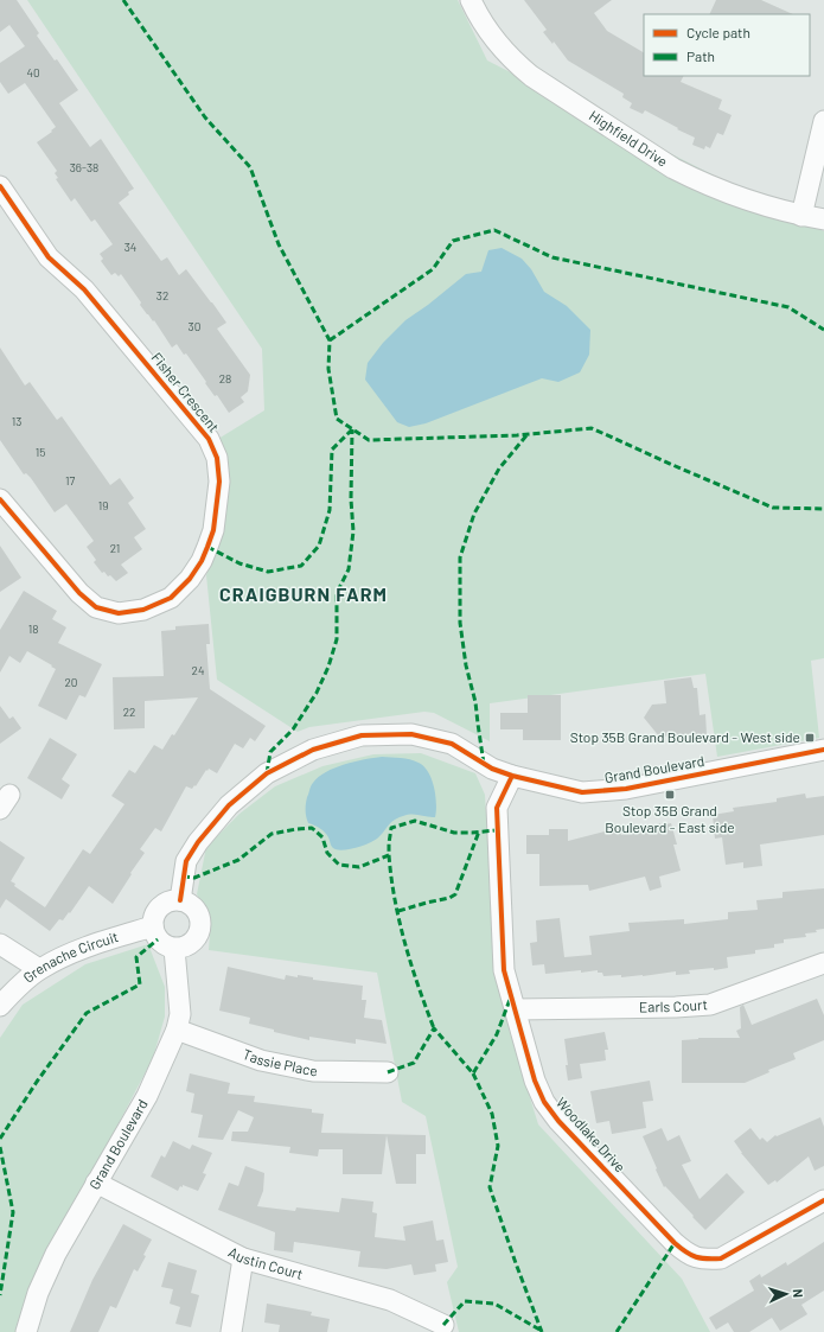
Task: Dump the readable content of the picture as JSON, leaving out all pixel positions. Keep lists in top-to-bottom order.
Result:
{
  "streets": {
    "street": [
      "Highfield Drive",
      "Fisher Crescent",
      "Grand Boulevard",
      "Grenache Circuit",
      "Earls Court",
      "Tassie Place",
      "Woodlake Drive",
      "Austin Court"
    ]
  },
  "crossings": [
    ["Grand Boulevard", "Grenache Circuit"],
    ["Grand Boulevard", "Tassie Place"],
    ["Grand Boulevard", "Woodlake Drive"],
    ["Grand Boulevard", "Austin Court"],
    ["Earls Court", "Woodlake Drive"]
  ],
  "districts": ["CRAIGBURN FARM"],
  "places": {
    "transit": ["Stop 35B Grand Boulevard - West side", "Stop 35B Grand Boulevard - East side"]
  },
  "house_numbers": [
    "40",
    "36-38",
    "34",
    "32",
    "30",
    "28",
    "13",
    "15",
    "17",
    "19",
    "21",
    "18",
    "24",
    "20",
    "22"
  ],
  "legend": ["Cycle path", "Path"],
  "north": "right"
}
